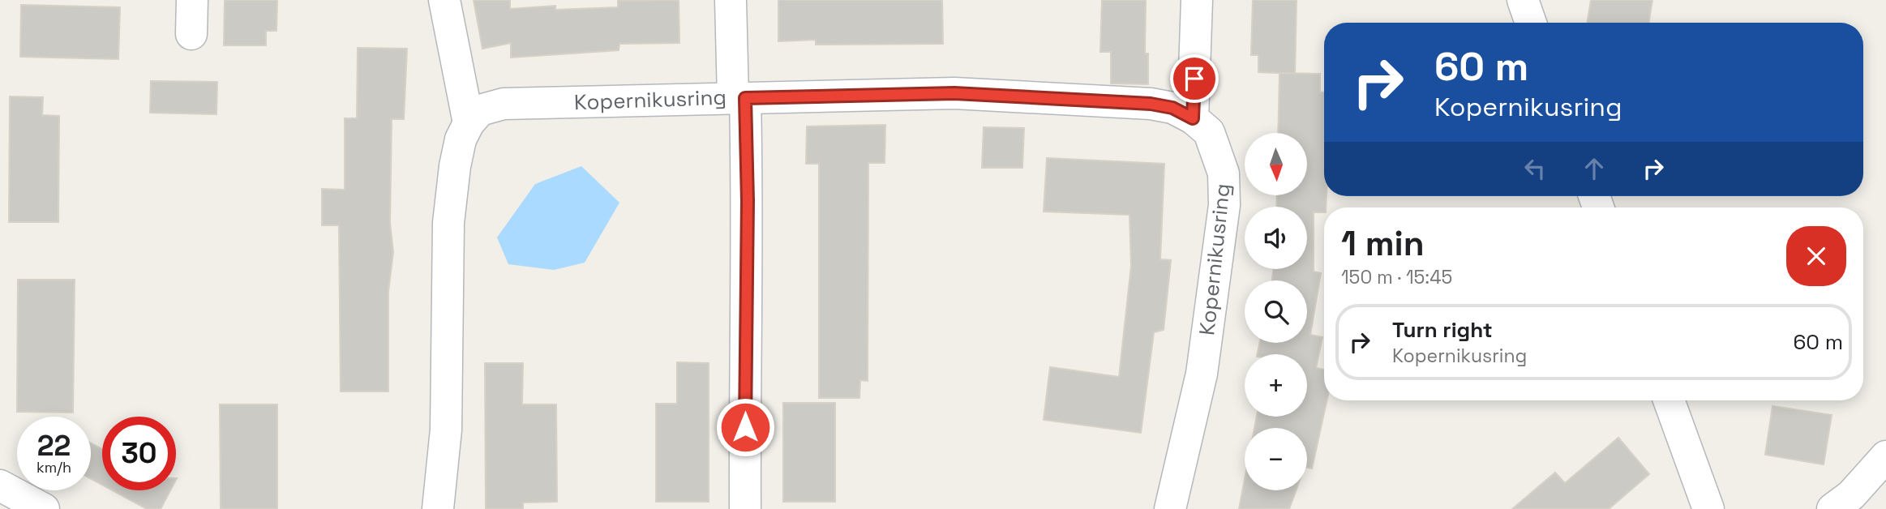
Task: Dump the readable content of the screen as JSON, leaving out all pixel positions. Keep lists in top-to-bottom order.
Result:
{
  "streets": {
    "street": ["Kopernikusring"]
  },
  "north": "bottom",
  "page": {
    "turn": ["60 m", "Kopernikusring"],
    "map_buttons": ["+", "−"],
    "heading": ["1 min", "150 m · 15:45"],
    "list": [
      {
        "name": "Turn right",
        "note": "Kopernikusring",
        "value": "60 m"
      }
    ],
    "speed": "22 km/h",
    "limit": "30"
  }
}
